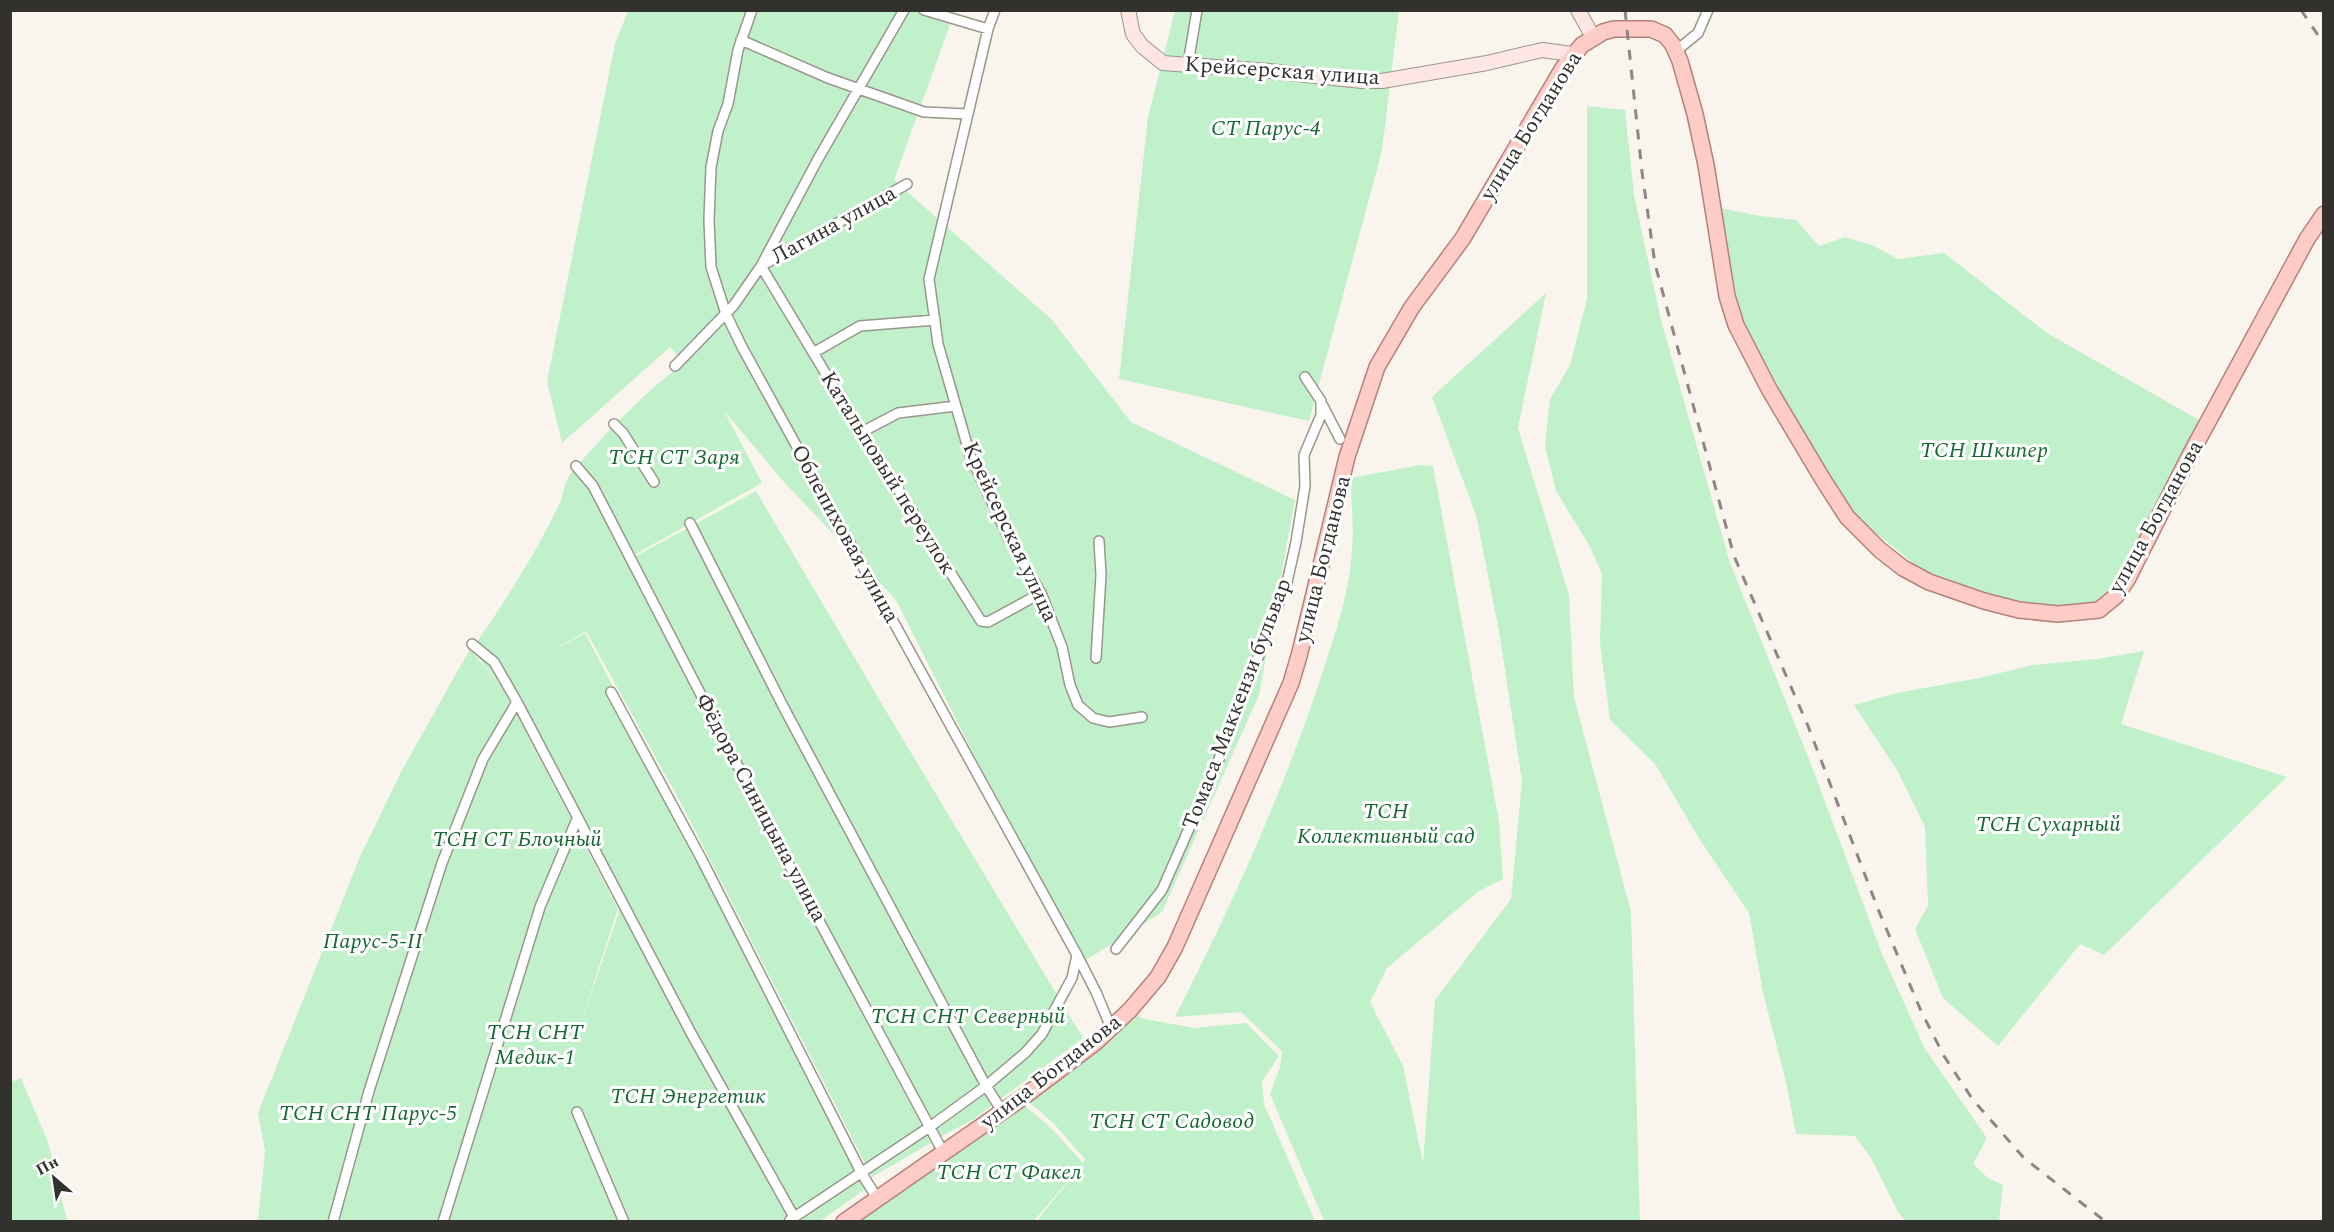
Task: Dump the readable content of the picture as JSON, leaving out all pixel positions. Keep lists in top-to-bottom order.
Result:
{
  "streets": {
    "main road": ["улица Богданова"],
    "street": [
      "Крейсерская улица",
      "Лагина улица",
      "Катальповый переулок",
      "Облепиховая улица",
      "Томаса Маккензи бульвар",
      "Фёдора Синицына улица"
    ]
  },
  "crossings": [
    ["Крейсерская улица", "улица Богданова"],
    ["Крейсерская улица", "Катальповый переулок"],
    ["улица Богданова", "Облепиховая улица"],
    ["улица Богданова", "Фёдора Синицына улица"],
    ["Лагина улица", "Катальповый переулок"]
  ],
  "parks": [
    "СТ Парус-4",
    "ТСН Шкипер",
    "ТСН СТ Заря",
    "ТСН Коллективный сад",
    "ТСН Сухарный",
    "ТСН СТ Блочный",
    "Парус-5-II",
    "ТСН СНТ Северный",
    "ТСН СНТ Медик-1",
    "ТСН Энергетик",
    "ТСН СНТ Парус-5",
    "ТСН СТ Садовод",
    "ТСН СТ Факел"
  ],
  "north": "top left"
}
